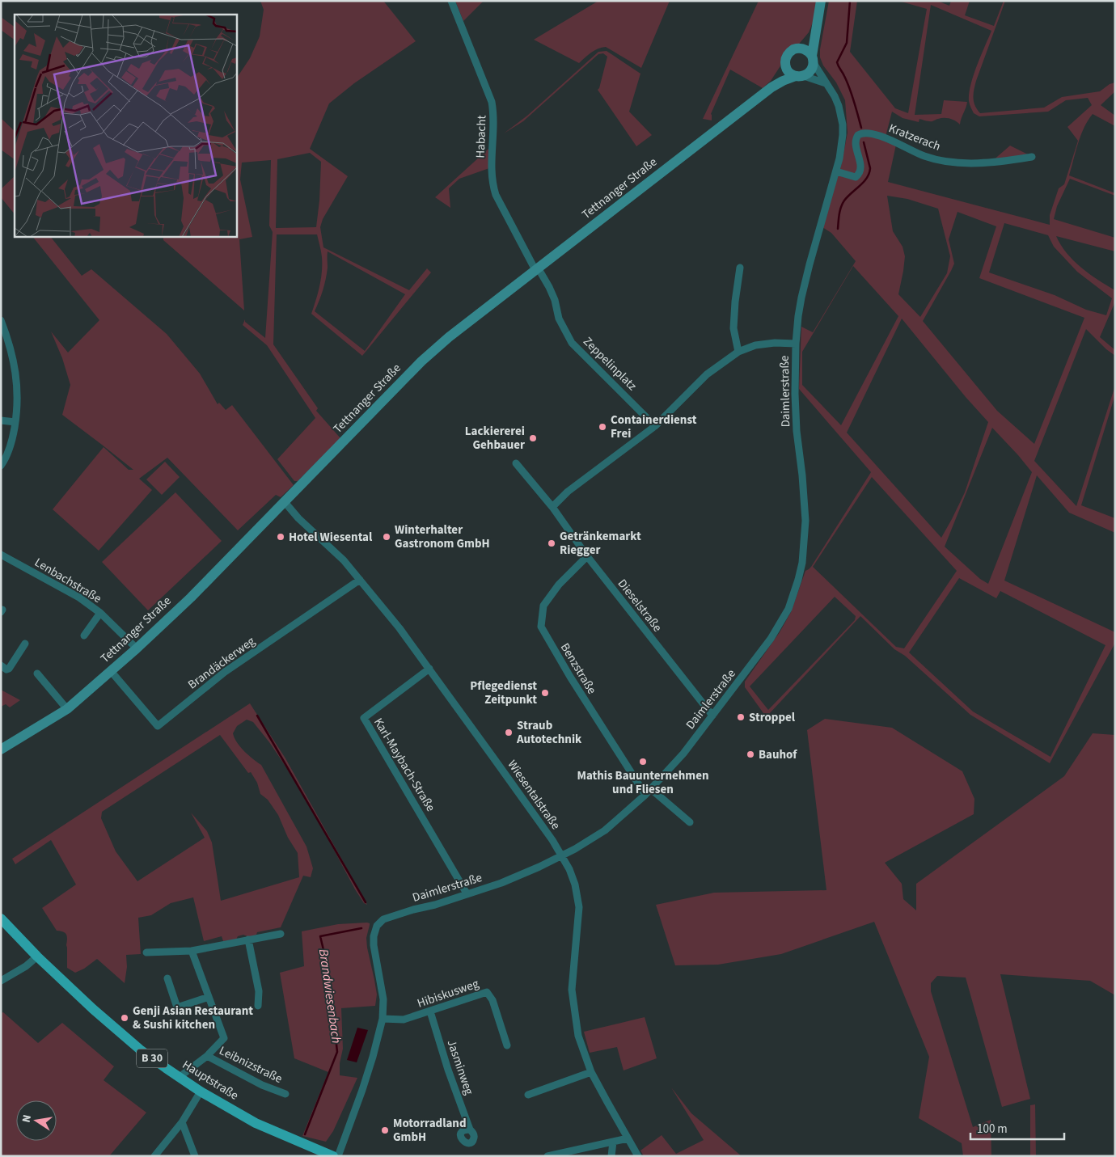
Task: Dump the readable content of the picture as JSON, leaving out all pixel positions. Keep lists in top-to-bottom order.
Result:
{
  "streets": {
    "main road": ["Tettnanger Straße", "B 30", "Hauptstraße"],
    "street": [
      "Habacht",
      "Kratzerach",
      "Zeppelinplatz",
      "Daimlerstraße",
      "Lenbachstraße",
      "Dieselstraße",
      "Brandäckerweg",
      "Benzstraße",
      "Karl-Maybach-Straße",
      "Wiesentalstraße",
      "Hibiskusweg",
      "Leibnizstraße",
      "Jasminweg"
    ]
  },
  "crossings": [
    ["Habacht", "Tettnanger Straße"],
    ["Habacht", "Zeppelinplatz"],
    ["Kratzerach", "Daimlerstraße"],
    ["Tettnanger Straße", "Zeppelinplatz"],
    ["Tettnanger Straße", "Daimlerstraße"],
    ["Tettnanger Straße", "Lenbachstraße"],
    ["Tettnanger Straße", "Brandäckerweg"],
    ["Tettnanger Straße", "Wiesentalstraße"],
    ["Daimlerstraße", "Dieselstraße"],
    ["Daimlerstraße", "Benzstraße"],
    ["Daimlerstraße", "Karl-Maybach-Straße"],
    ["Daimlerstraße", "Wiesentalstraße"],
    ["Daimlerstraße", "Hibiskusweg"],
    ["Dieselstraße", "Benzstraße"],
    ["Brandäckerweg", "Wiesentalstraße"],
    ["Karl-Maybach-Straße", "Wiesentalstraße"],
    ["Hibiskusweg", "Jasminweg"]
  ],
  "water": ["Brandwiesenbach"],
  "places": [
    "Containerdienst Frei",
    "Lackiererei Gehbauer",
    "Hotel Wiesental",
    "Winterhalter Gastronom GmbH",
    "Getränkemarkt Riegger",
    "Pflegedienst Zeitpunkt",
    "Stroppel",
    "Straub Autotechnik",
    "Bauhof",
    "Mathis Bauunternehmen und Fliesen",
    "Genji Asian Restaurant & Sushi kitchen",
    "Motorradland GmbH"
  ],
  "scale_bar": "100 m",
  "north": "left"
}
